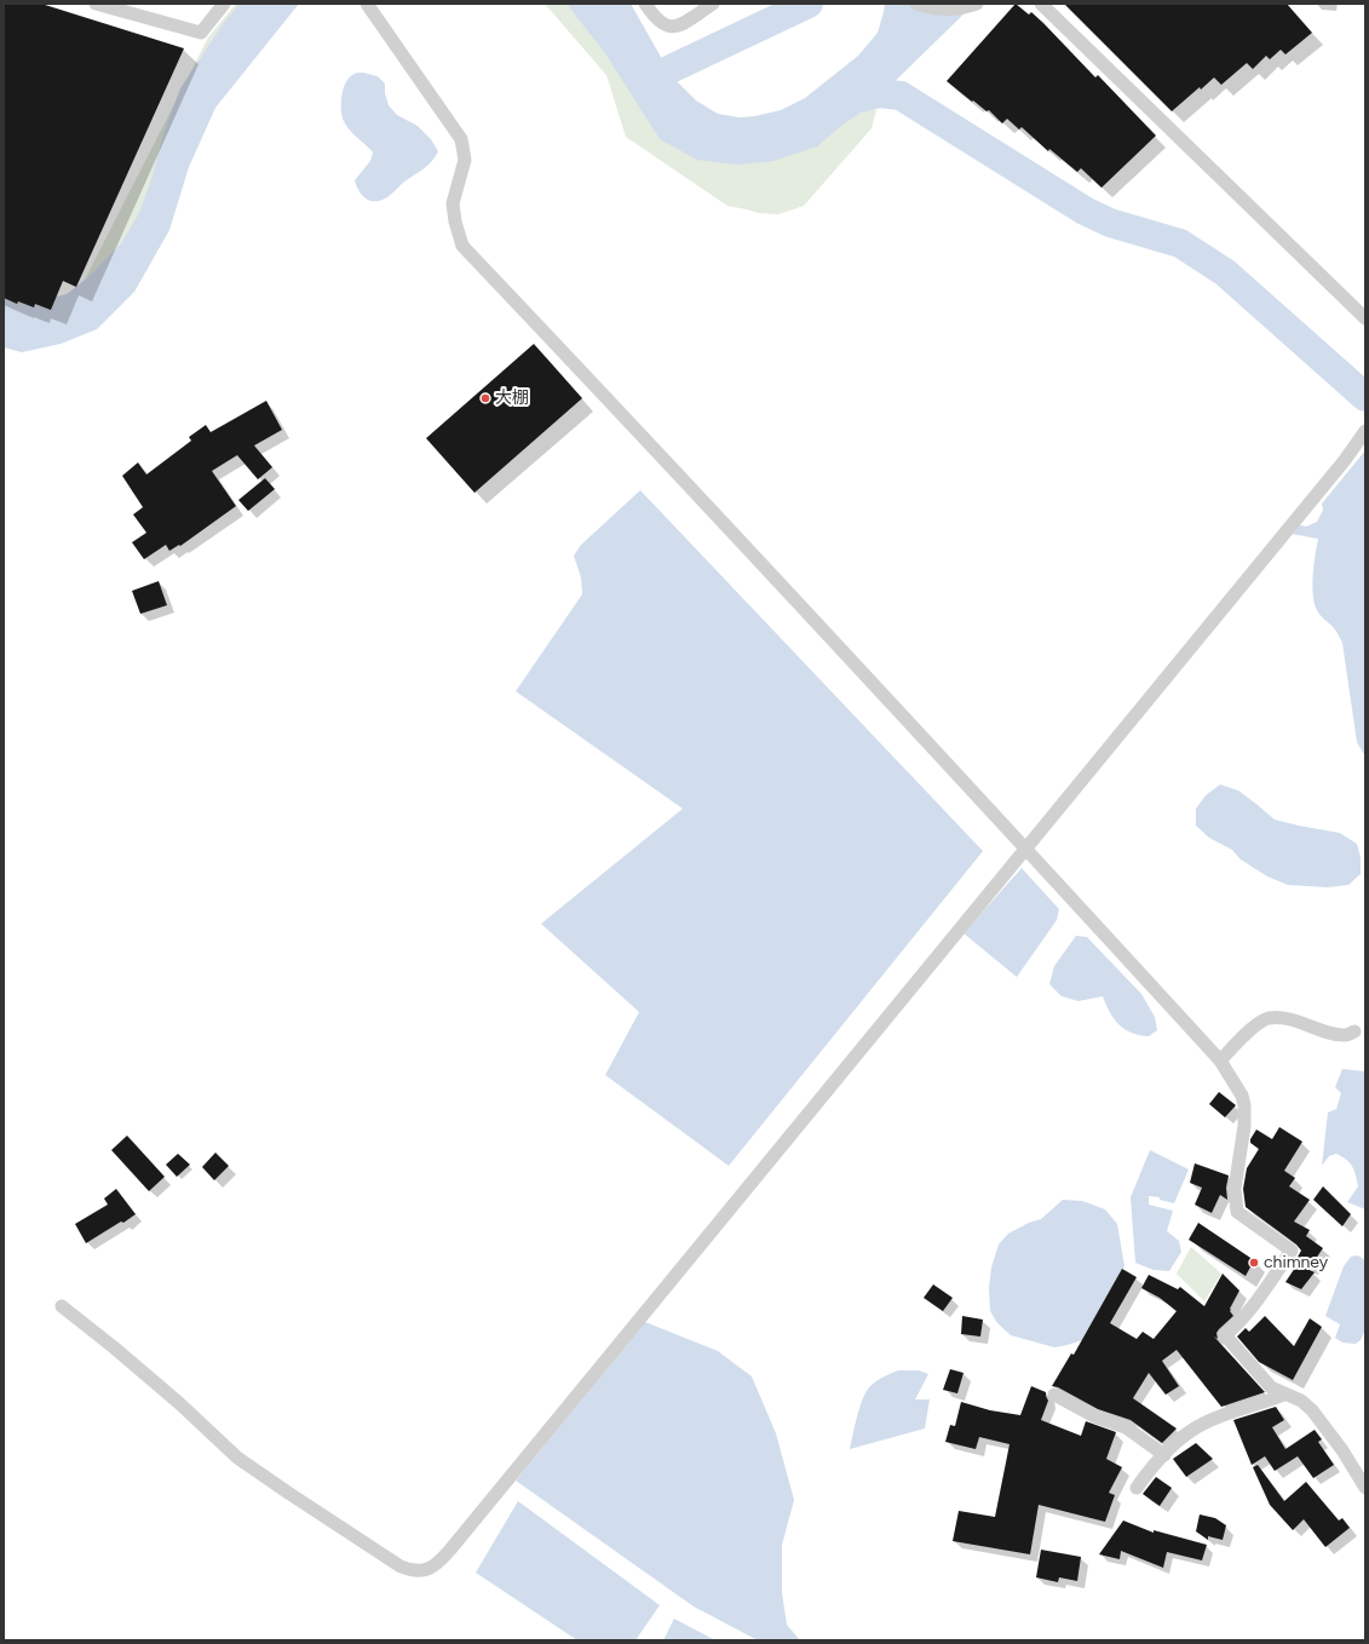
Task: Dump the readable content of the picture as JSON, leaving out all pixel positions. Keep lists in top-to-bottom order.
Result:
{
  "places": ["大棚", "chimney"]
}
